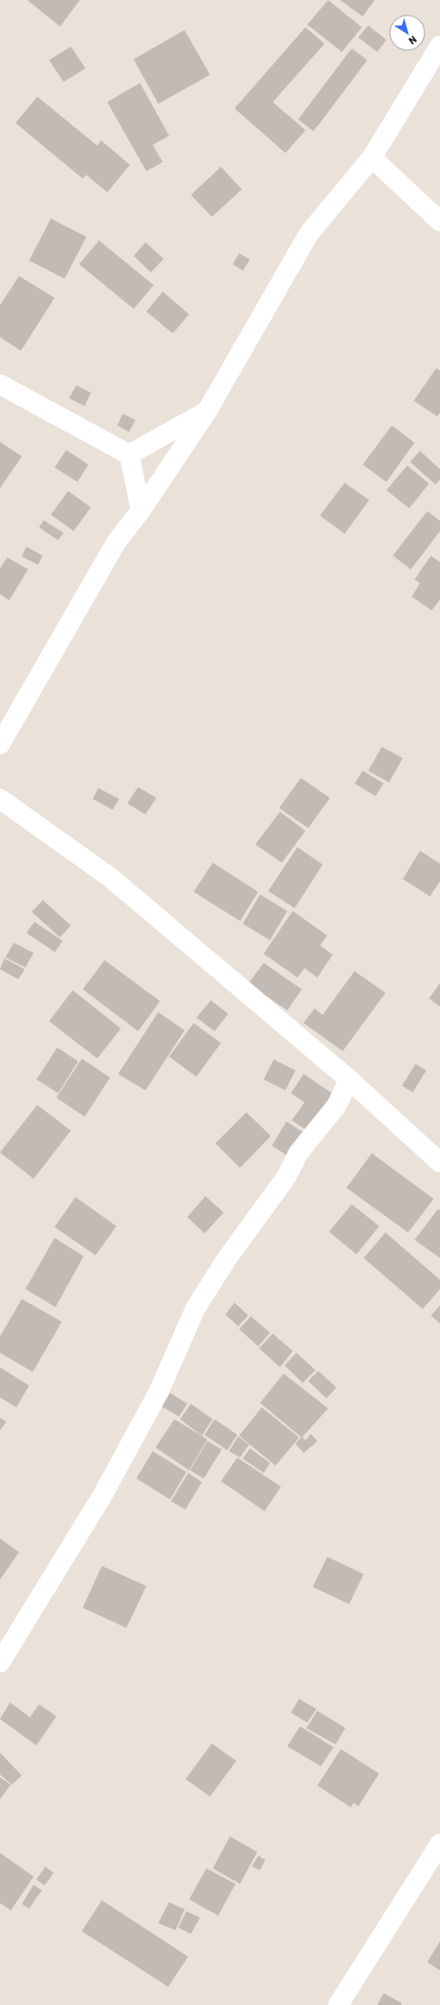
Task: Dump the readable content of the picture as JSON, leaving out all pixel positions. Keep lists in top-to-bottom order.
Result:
{
  "north": "bottom right"
}
